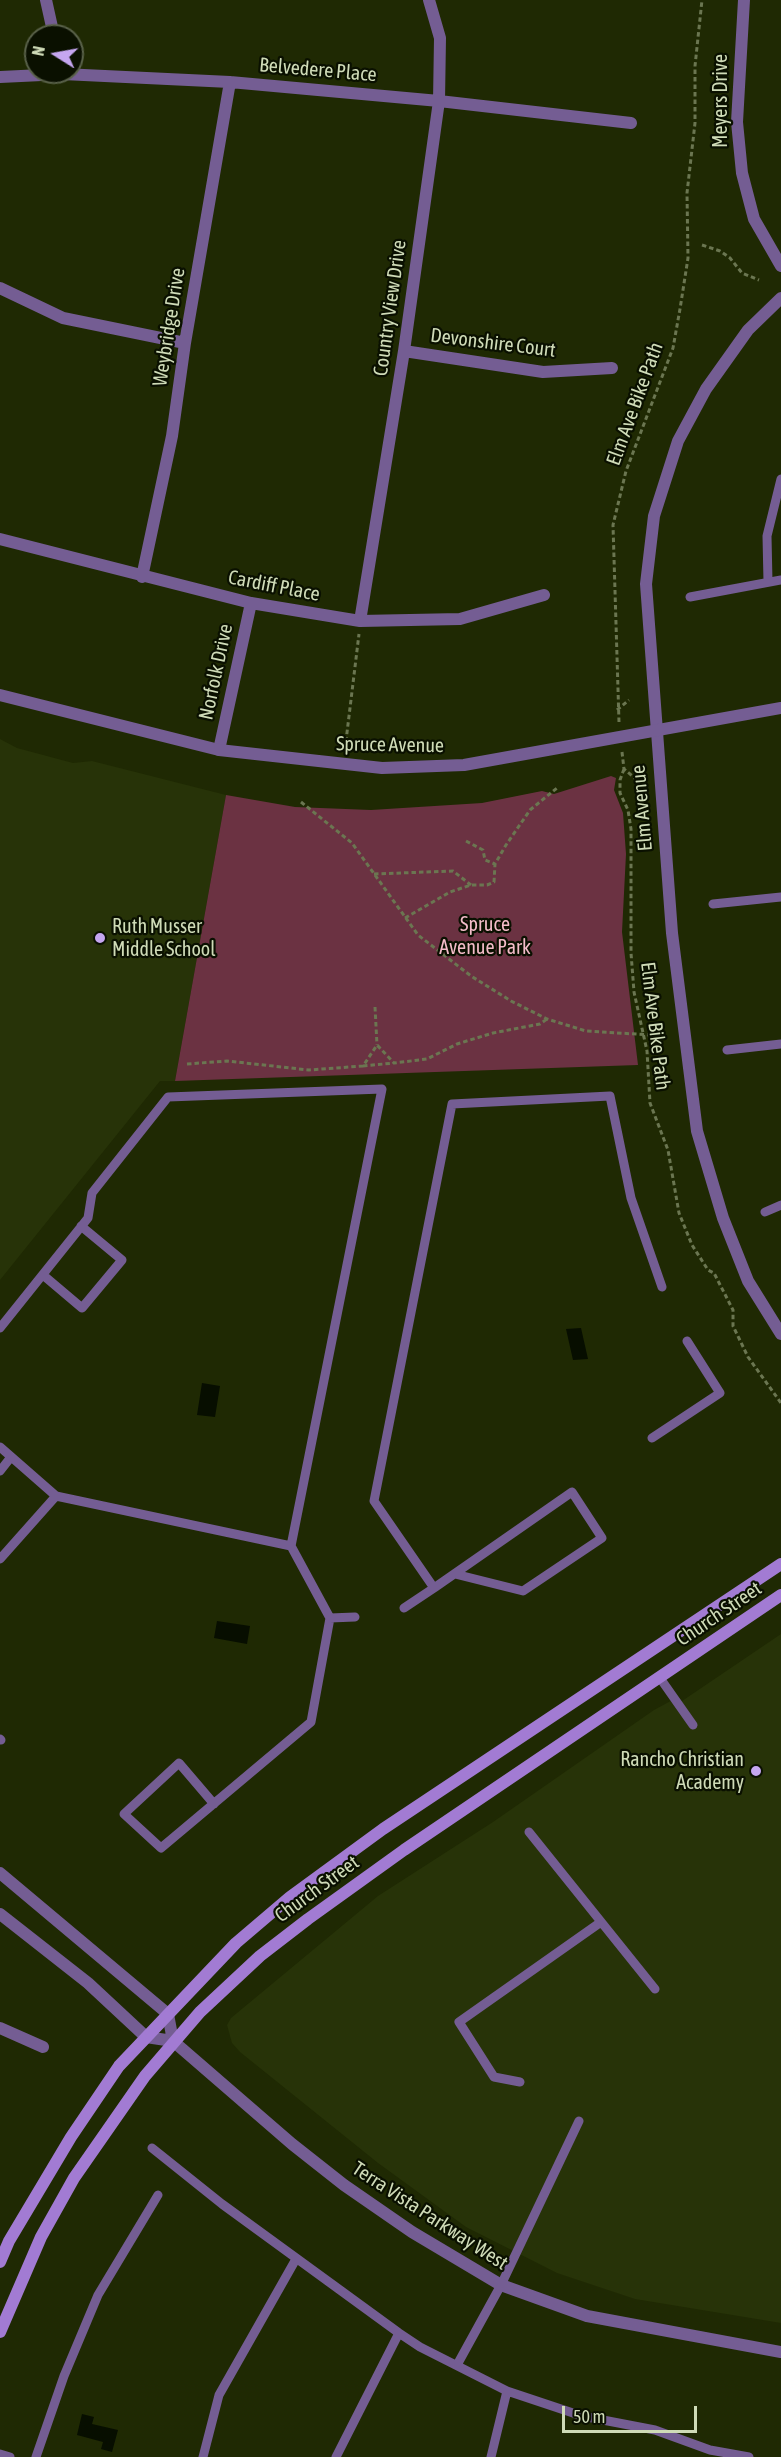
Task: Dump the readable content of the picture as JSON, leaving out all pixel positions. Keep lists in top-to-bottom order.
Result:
{
  "streets": {
    "main road": ["Church Street"],
    "street": [
      "Belvedere Place",
      "Meyers Drive",
      "Country View Drive",
      "Weybridge Drive",
      "Devonshire Court",
      "Cardiff Place",
      "Norfolk Drive",
      "Spruce Avenue",
      "Elm Avenue",
      "Terra Vista Parkway West"
    ],
    "path": ["Elm Ave Bike Path"]
  },
  "crossings": [
    ["Belvedere Place", "Country View Drive"],
    ["Belvedere Place", "Weybridge Drive"],
    ["Country View Drive", "Devonshire Court"],
    ["Country View Drive", "Cardiff Place"],
    ["Weybridge Drive", "Cardiff Place"],
    ["Cardiff Place", "Norfolk Drive"],
    ["Norfolk Drive", "Spruce Avenue"],
    ["Spruce Avenue", "Elm Avenue"],
    ["Church Street", "Terra Vista Parkway West"]
  ],
  "parks": ["Spruce Avenue Park"],
  "places": ["Ruth Musser Middle School", "Rancho Christian Academy"],
  "scale_bar": "50 m",
  "north": "left"
}
